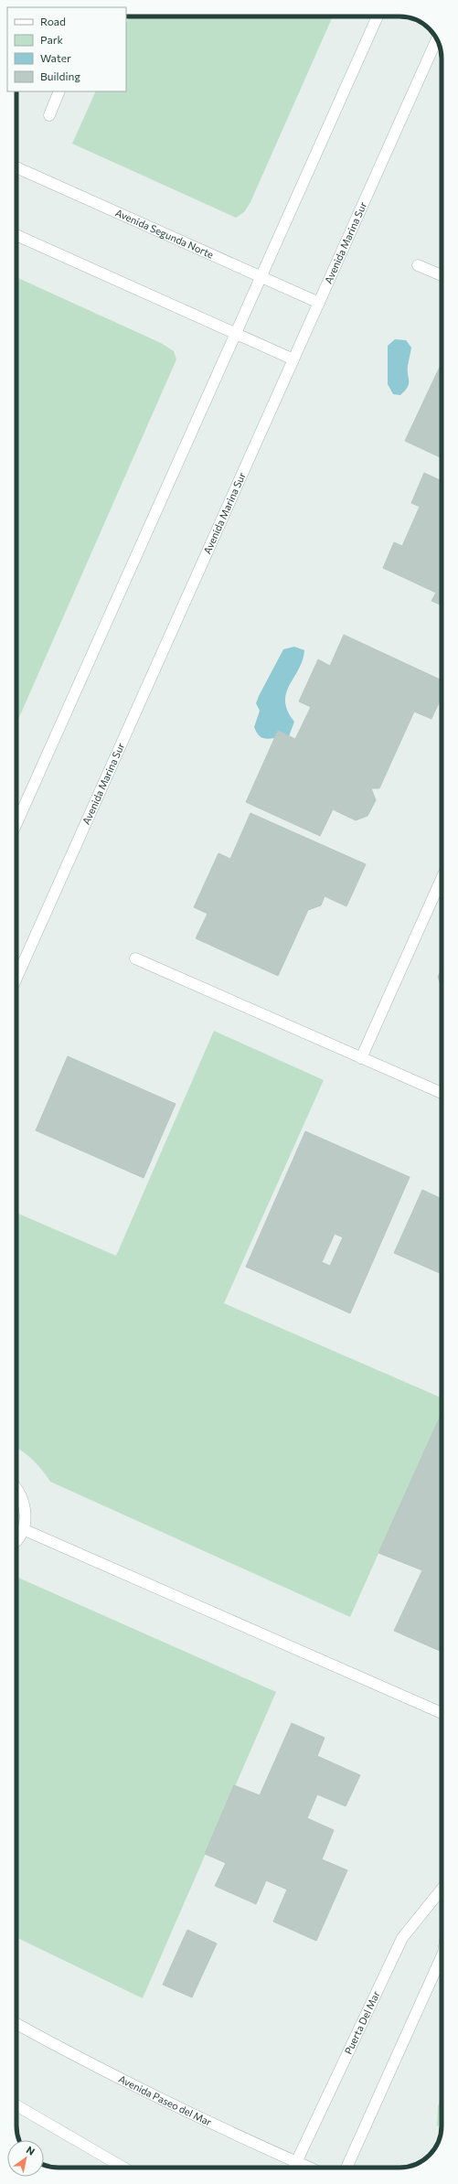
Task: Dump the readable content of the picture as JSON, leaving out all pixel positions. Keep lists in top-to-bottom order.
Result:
{
  "streets": {
    "street": [
      "Avenida Segunda Norte",
      "Avenida Marina Sur",
      "Puerta Del Mar",
      "Avenida Paseo del Mar"
    ]
  },
  "crossings": [
    ["Avenida Segunda Norte", "Avenida Marina Sur"],
    ["Puerta Del Mar", "Avenida Paseo del Mar"]
  ],
  "legend": [
    "Road",
    "Park",
    "Water",
    "Building"
  ],
  "north": "top right"
}
